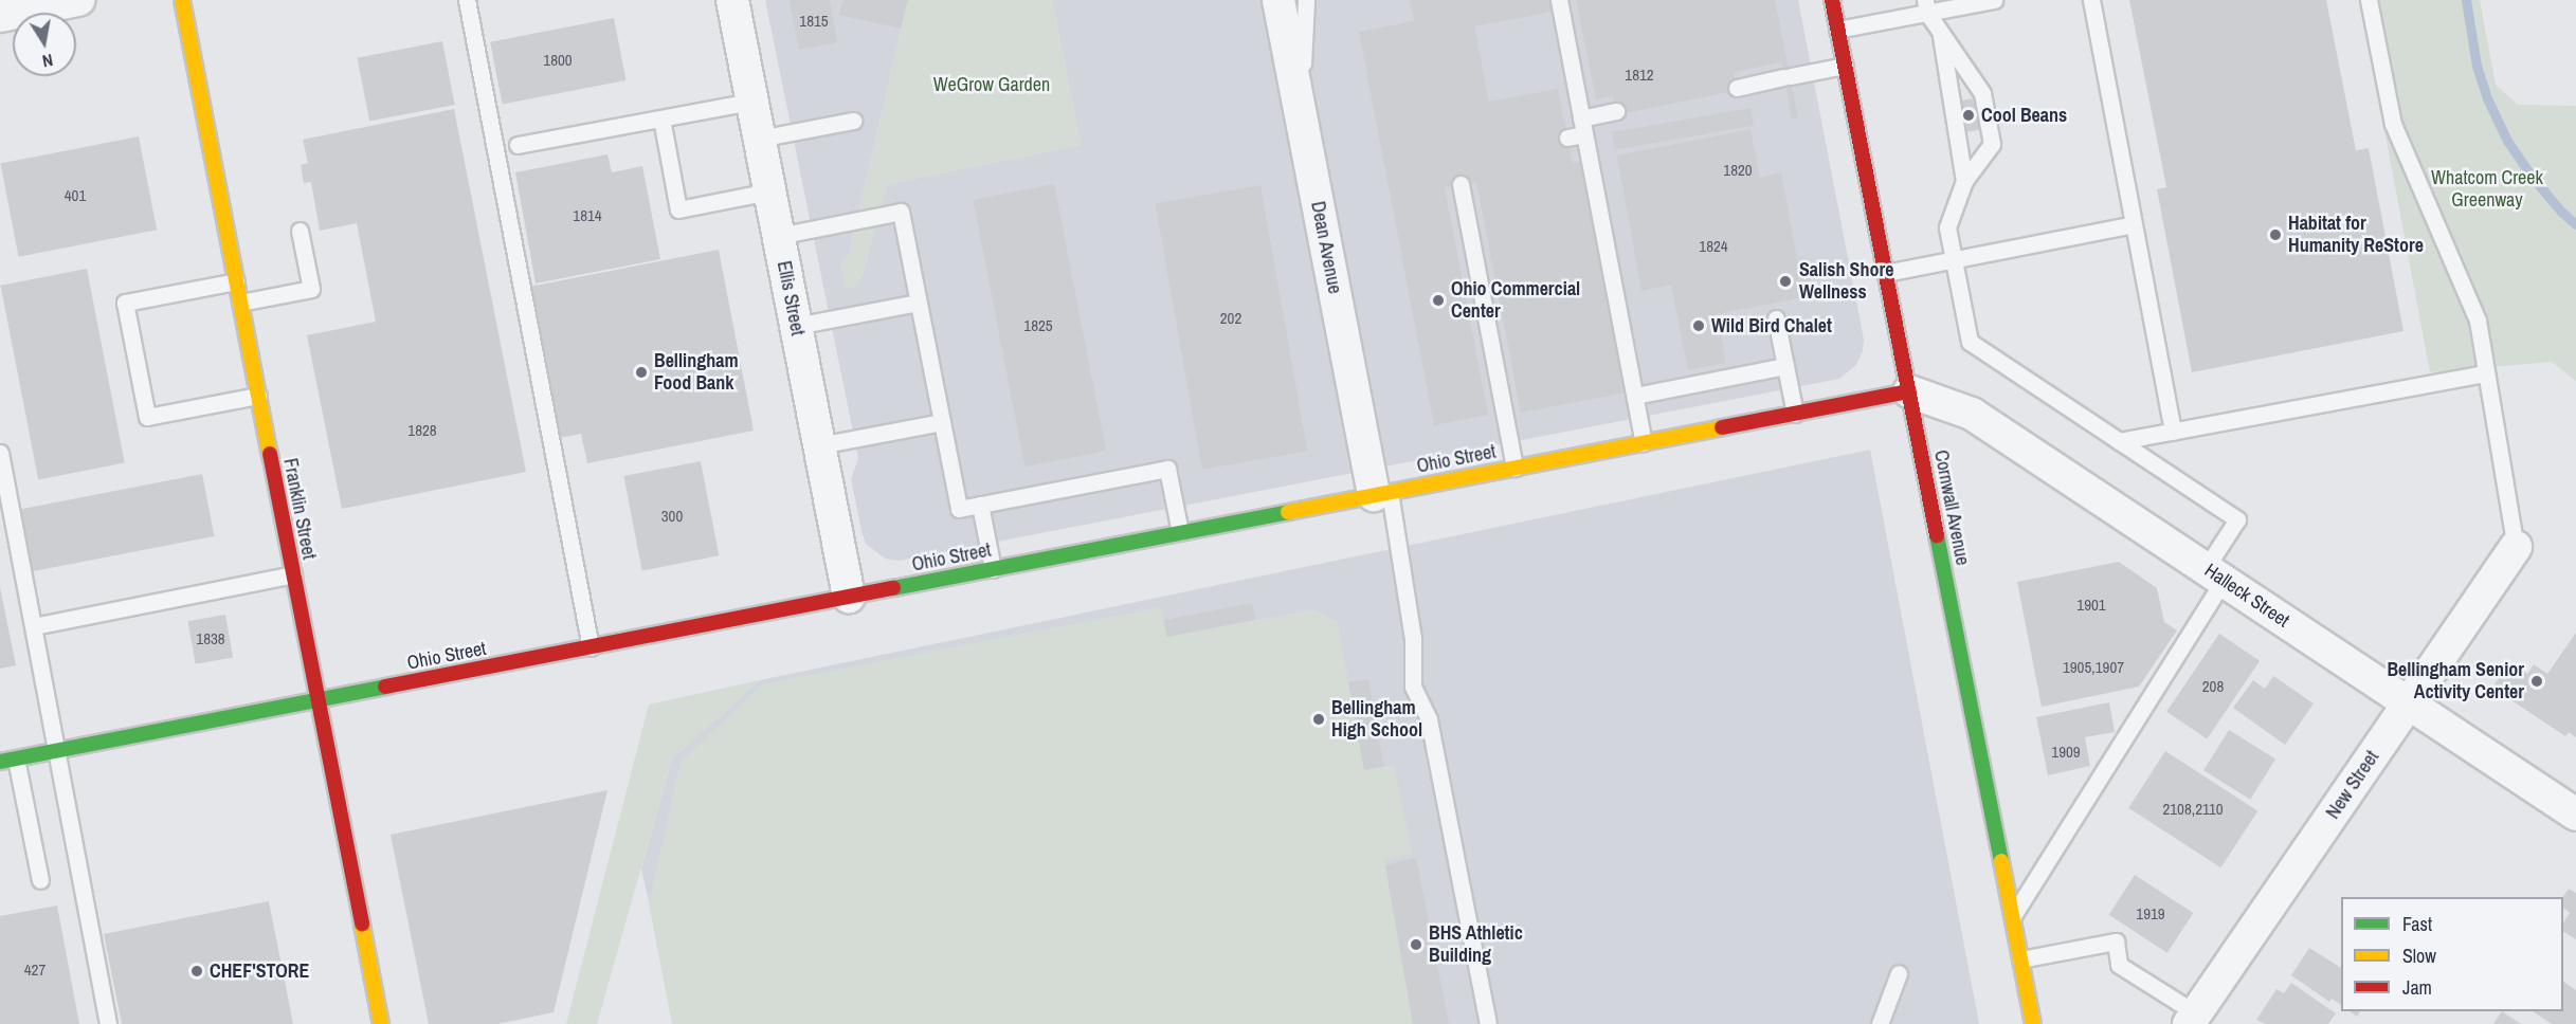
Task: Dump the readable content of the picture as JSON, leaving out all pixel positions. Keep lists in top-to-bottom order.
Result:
{
  "streets": {
    "street": [
      "Dean Avenue",
      "Ellis Street",
      "Ohio Street",
      "Cornwall Avenue",
      "Franklin Street",
      "Halleck Street",
      "New Street"
    ]
  },
  "crossings": [
    ["Dean Avenue", "Ohio Street"],
    ["Ellis Street", "Ohio Street"],
    ["Ohio Street", "Cornwall Avenue"],
    ["Ohio Street", "Franklin Street"],
    ["Ohio Street", "Halleck Street"],
    ["Cornwall Avenue", "Halleck Street"],
    ["Halleck Street", "New Street"]
  ],
  "parks": ["WeGrow Garden", "Whatcom Creek Greenway"],
  "places": [
    "Cool Beans",
    "Habitat for Humanity ReStore",
    "Salish Shore Wellness",
    "Ohio Commercial Center",
    "Wild Bird Chalet",
    "Bellingham Food Bank",
    "Bellingham Senior Activity Center",
    "Bellingham High School",
    "BHS Athletic Building",
    "CHEF'STORE"
  ],
  "house_numbers": [
    "1815",
    "1800",
    "1812",
    "1820",
    "401",
    "1814",
    "1824",
    "202",
    "1825",
    "1828",
    "300",
    "1901",
    "1838",
    "1905,1907",
    "208",
    "1909",
    "2108,2110",
    "1919",
    "427"
  ],
  "legend": ["Fast", "Slow", "Jam"],
  "north": "bottom"
}
